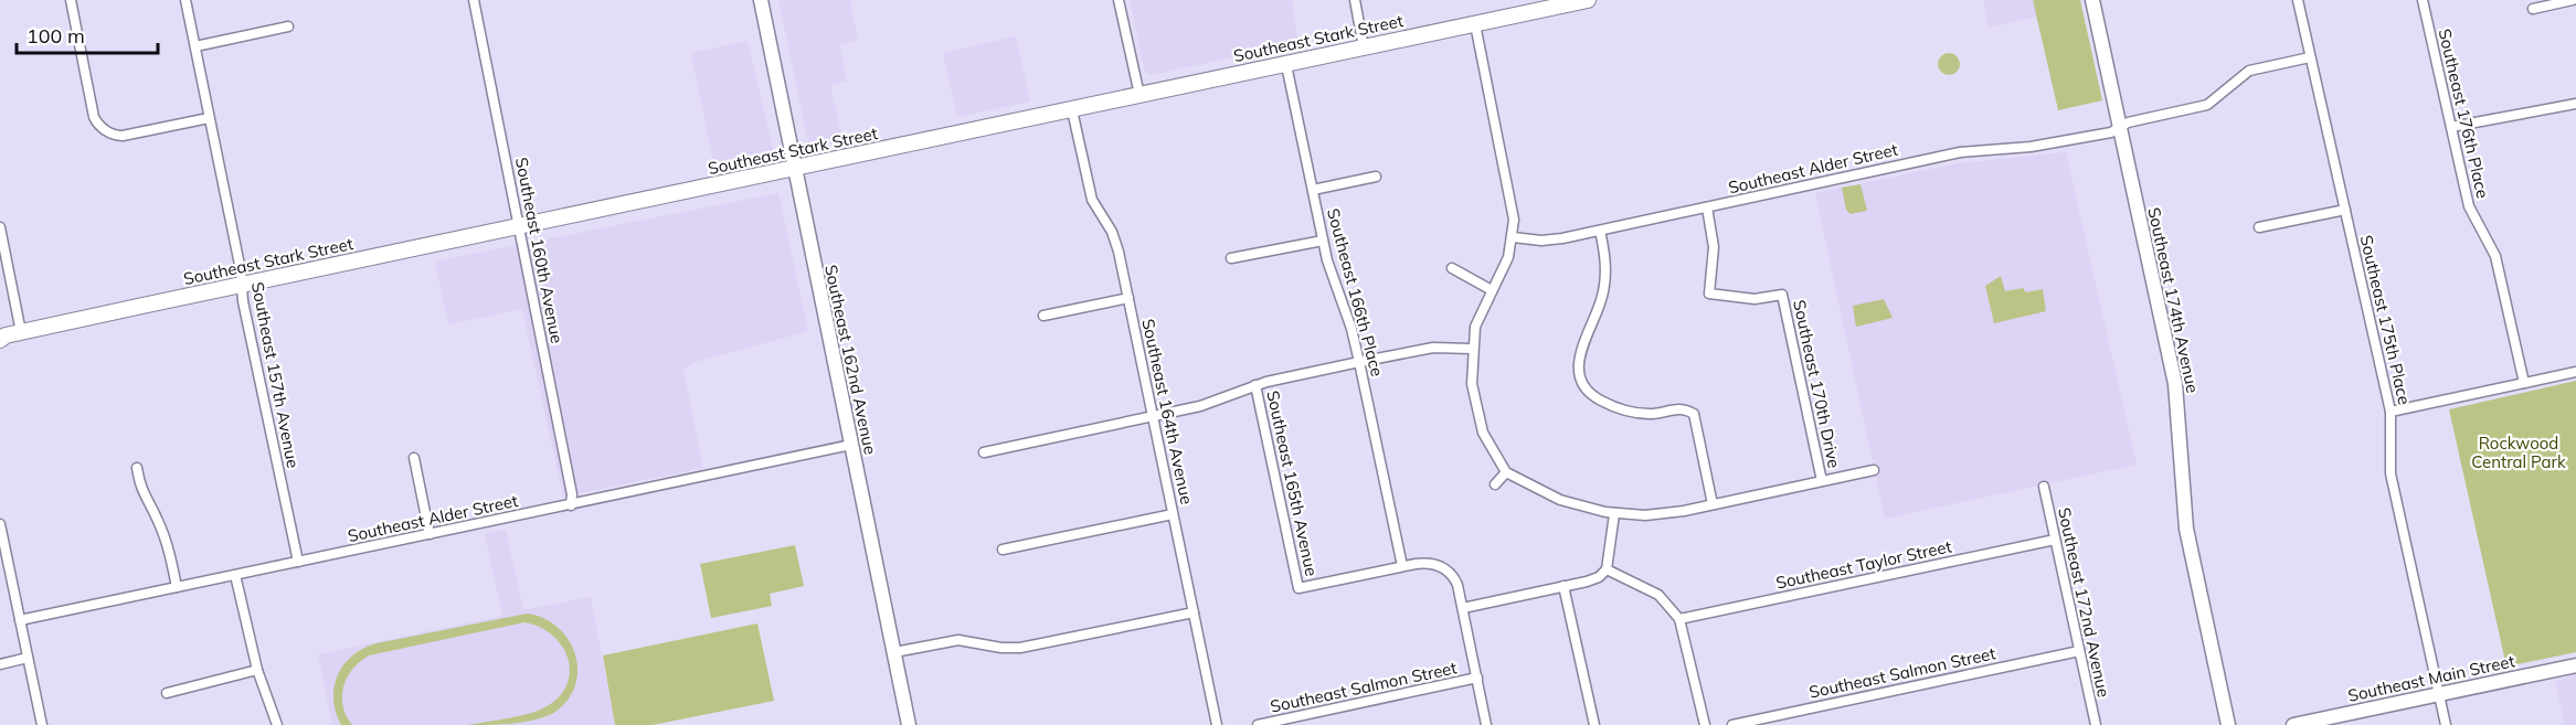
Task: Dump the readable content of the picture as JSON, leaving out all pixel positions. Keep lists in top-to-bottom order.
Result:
{
  "streets": {
    "main road": ["Southeast Stark Street"],
    "street": [
      "Southeast 176th Place",
      "Southeast Alder Street",
      "Southeast 160th Avenue",
      "Southeast 166th Place",
      "Southeast 174th Avenue",
      "Southeast 175th Place",
      "Southeast 162nd Avenue",
      "Southeast 157th Avenue",
      "Southeast 170th Drive",
      "Southeast 164th Avenue",
      "Southeast 165th Avenue",
      "Southeast Taylor Street",
      "Southeast 172nd Avenue",
      "Southeast Salmon Street",
      "Southeast Main Street"
    ]
  },
  "crossings": [
    ["Southeast Stark Street", "Southeast 160th Avenue"],
    ["Southeast Stark Street", "Southeast 166th Place"],
    ["Southeast Stark Street", "Southeast 162nd Avenue"],
    ["Southeast Stark Street", "Southeast 157th Avenue"],
    ["Southeast Stark Street", "Southeast 164th Avenue"],
    ["Southeast Alder Street", "Southeast 160th Avenue"],
    ["Southeast Alder Street", "Southeast 174th Avenue"],
    ["Southeast Alder Street", "Southeast 175th Place"],
    ["Southeast Alder Street", "Southeast 162nd Avenue"],
    ["Southeast Alder Street", "Southeast 157th Avenue"],
    ["Southeast Alder Street", "Southeast 170th Drive"],
    ["Southeast 166th Place", "Southeast 165th Avenue"],
    ["Southeast 175th Place", "Southeast Main Street"],
    ["Southeast Taylor Street", "Southeast 172nd Avenue"],
    ["Southeast 172nd Avenue", "Southeast Salmon Street"]
  ],
  "parks": ["Rockwood Central Park"],
  "scale_bar": "100 m"
}
